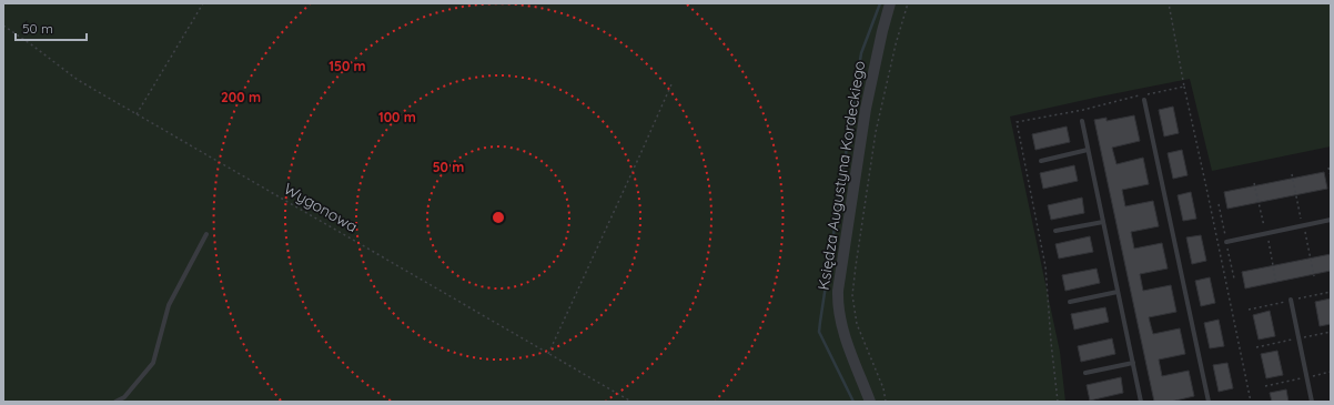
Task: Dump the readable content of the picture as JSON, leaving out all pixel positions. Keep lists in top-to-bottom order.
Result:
{
  "streets": {
    "street": ["Księdza Augustyna Kordeckiego"],
    "path": ["Wygonowa"]
  },
  "scale_bar": "50 m",
  "rings": [
    "150 m",
    "200 m",
    "100 m",
    "50 m"
  ]
}
